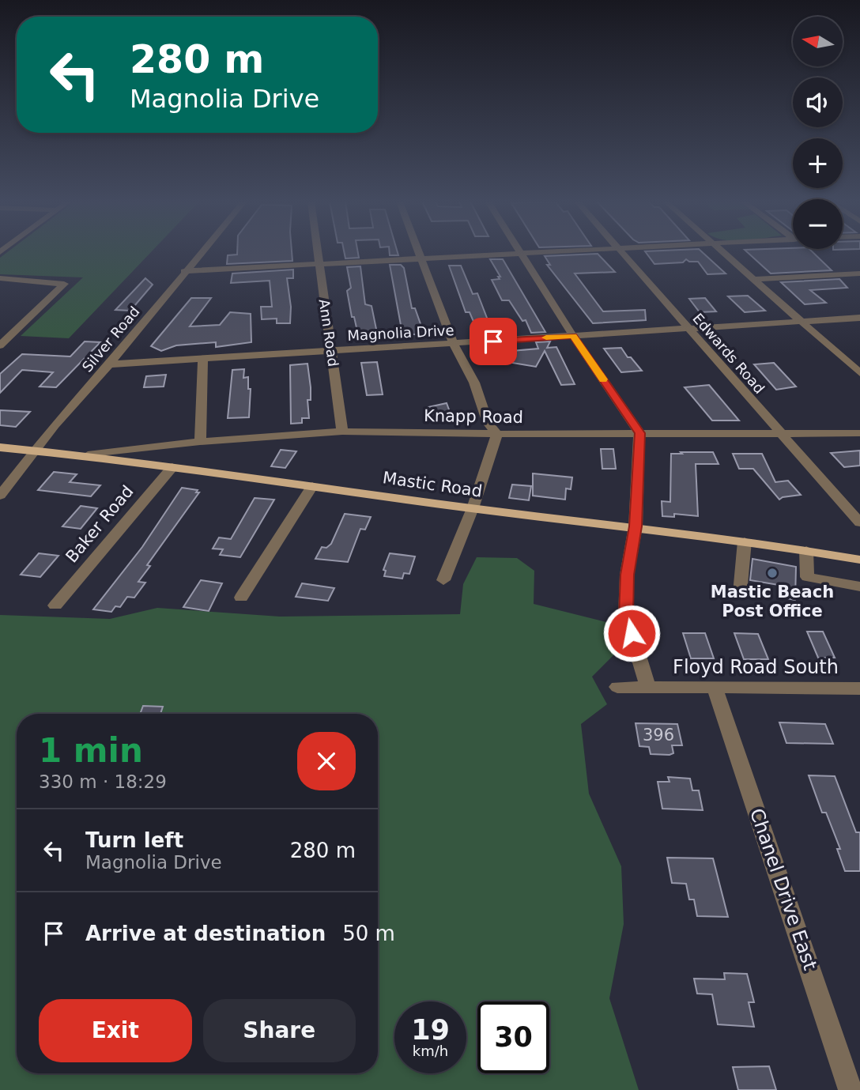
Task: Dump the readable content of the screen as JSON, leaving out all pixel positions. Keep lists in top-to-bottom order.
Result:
{
  "streets": {
    "main road": ["Mastic Road"],
    "street": [
      "Ann Road",
      "Magnolia Drive",
      "Silver Road",
      "Edwards Road",
      "Knapp Road",
      "Baker Road",
      "Floyd Road South",
      "Chanel Drive East"
    ]
  },
  "crossings": [
    ["Ann Road", "Magnolia Drive"],
    ["Ann Road", "Knapp Road"],
    ["Magnolia Drive", "Silver Road"],
    ["Magnolia Drive", "Edwards Road"],
    ["Silver Road", "Mastic Road"],
    ["Edwards Road", "Knapp Road"],
    ["Knapp Road", "Mastic Road"],
    ["Mastic Road", "Baker Road"],
    ["Floyd Road South", "Chanel Drive East"]
  ],
  "places": ["Mastic Beach Post Office"],
  "house_numbers": ["396"],
  "north": "left",
  "page": {
    "map_buttons": ["+", "−"],
    "turn": ["280 m", "Magnolia Drive"],
    "heading": ["1 min", "330 m · 18:29"],
    "list": [
      {
        "name": "Turn left",
        "note": "Magnolia Drive",
        "value": "280 m"
      },
      {
        "name": "Arrive at destination",
        "value": "50 m"
      }
    ],
    "buttons": ["Exit", "Share"],
    "speed": "19 km/h",
    "limit": "30"
  }
}
